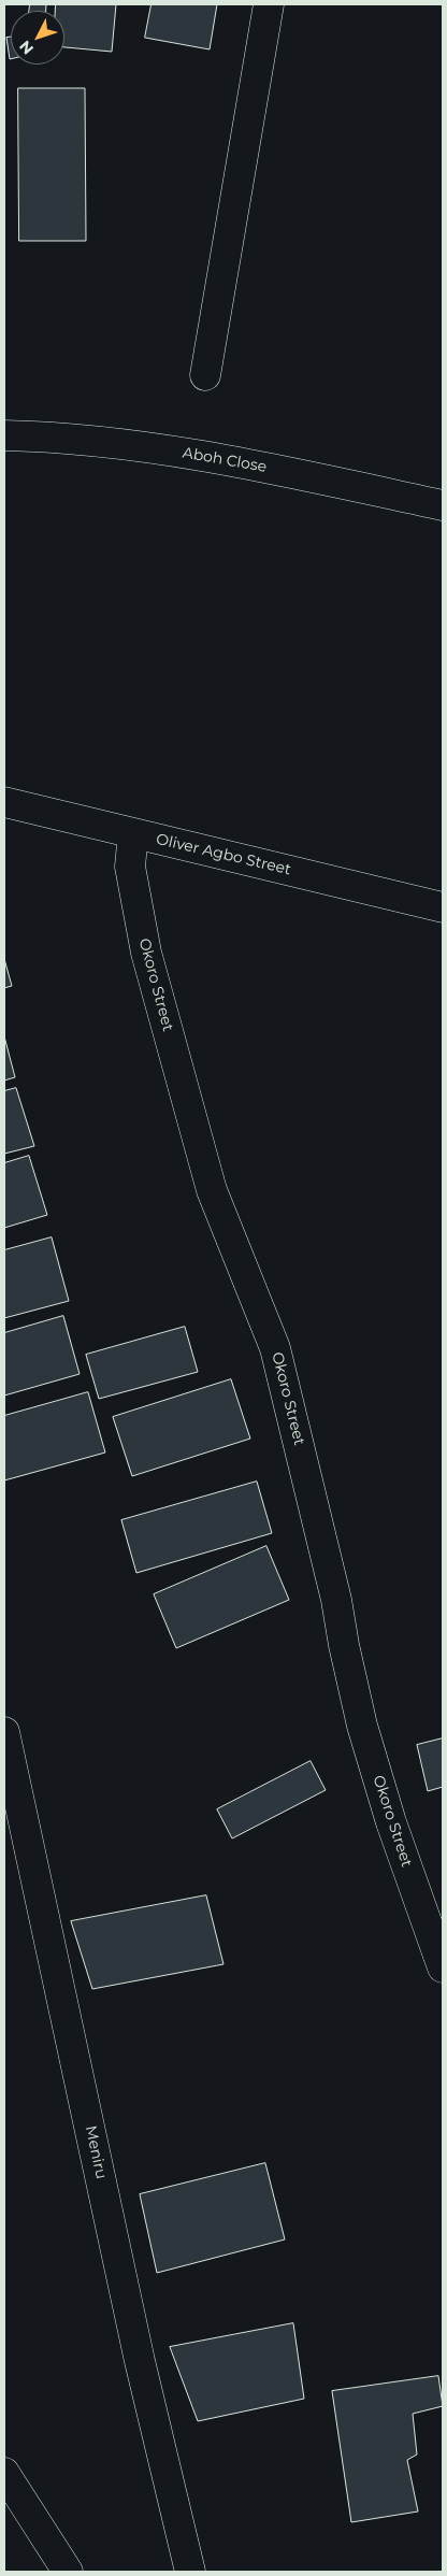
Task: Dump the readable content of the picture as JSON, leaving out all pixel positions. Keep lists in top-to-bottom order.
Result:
{
  "streets": {
    "street": [
      "Aboh Close",
      "Oliver Agbo Street",
      "Okoro Street",
      "Meniru"
    ]
  },
  "crossings": [
    ["Oliver Agbo Street", "Okoro Street"]
  ],
  "north": "bottom left"
}
